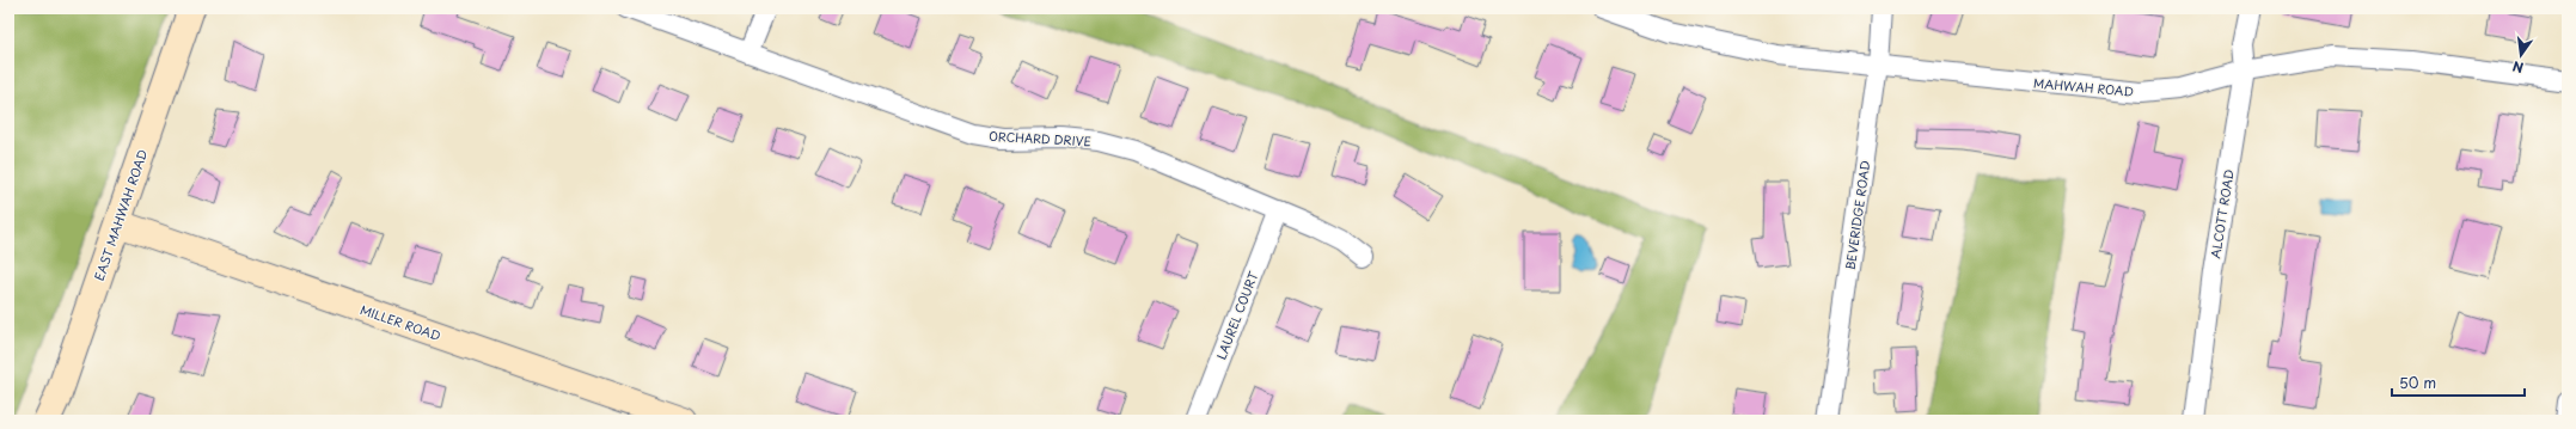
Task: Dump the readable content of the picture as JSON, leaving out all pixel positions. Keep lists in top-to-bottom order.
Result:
{
  "streets": {
    "street": [
      "MAHWAH ROAD",
      "ORCHARD DRIVE",
      "ALCOTT ROAD",
      "EAST MAHWAH ROAD",
      "BEVERIDGE ROAD",
      "LAUREL COURT",
      "MILLER ROAD"
    ]
  },
  "crossings": [
    ["MAHWAH ROAD", "ALCOTT ROAD"],
    ["MAHWAH ROAD", "BEVERIDGE ROAD"],
    ["ORCHARD DRIVE", "LAUREL COURT"],
    ["EAST MAHWAH ROAD", "MILLER ROAD"]
  ],
  "scale_bar": "50 m",
  "north": "bottom"
}
